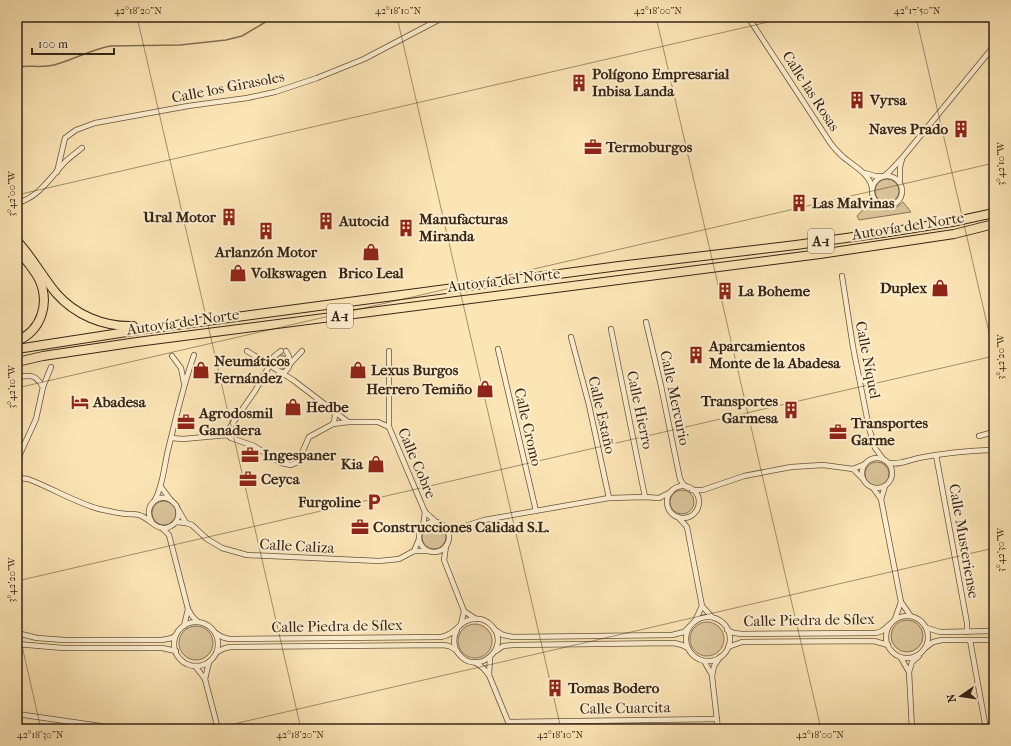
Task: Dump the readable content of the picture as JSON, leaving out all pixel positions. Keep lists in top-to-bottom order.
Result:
{
  "streets": {
    "highway": ["Autovía del Norte", "A-1"],
    "street": [
      "Calle los Girasoles",
      "Calle las Rosas",
      "Calle Níquel",
      "Calle Mercurio",
      "Calle Hierro",
      "Calle Estaño",
      "Calle Cromo",
      "Calle Cobre",
      "Calle Musteriense",
      "Calle Caliza",
      "Calle Piedra de Sílex",
      "Calle Cuarcita"
    ]
  },
  "crossings": [
    ["Calle Cobre", "Calle Caliza"]
  ],
  "places": {
    "building": [
      "Polígono Empresarial Inbisa Landa",
      "Vyrsa",
      "Naves Prado",
      "Las Malvinas",
      "Ural Motor",
      "Autocid",
      "Manufacturas Miranda",
      "Arlanzón Motor",
      "La Boheme",
      "Aparcamientos Monte de la Abadesa",
      "Transportes Garmesa",
      "Tomas Bodero"
    ],
    "office": [
      "Termoburgos",
      "Agrodosmil Ganadera",
      "Transportes Garme",
      "Ingespaner",
      "Ceyca",
      "Construcciones Calidad S.L."
    ],
    "shop": [
      "Brico Leal",
      "Volkswagen",
      "Duplex",
      "Neumáticos Fernández",
      "Lexus Burgos",
      "Herrero Temiño",
      "Hedbe",
      "Kia"
    ],
    "hotel": ["Abadesa"],
    "parking": ["Furgoline"]
  },
  "scale_bar": "100 m",
  "north": "left",
  "coordinates": [
    "42°18'20\"N",
    "42°18'10\"N",
    "42°18'00\"N",
    "42°17'50\"N",
    "3°42'10\"W",
    "3°42'00\"W",
    "3°42'20\"W",
    "3°42'30\"W",
    "42°18'30\"N"
  ]
}
